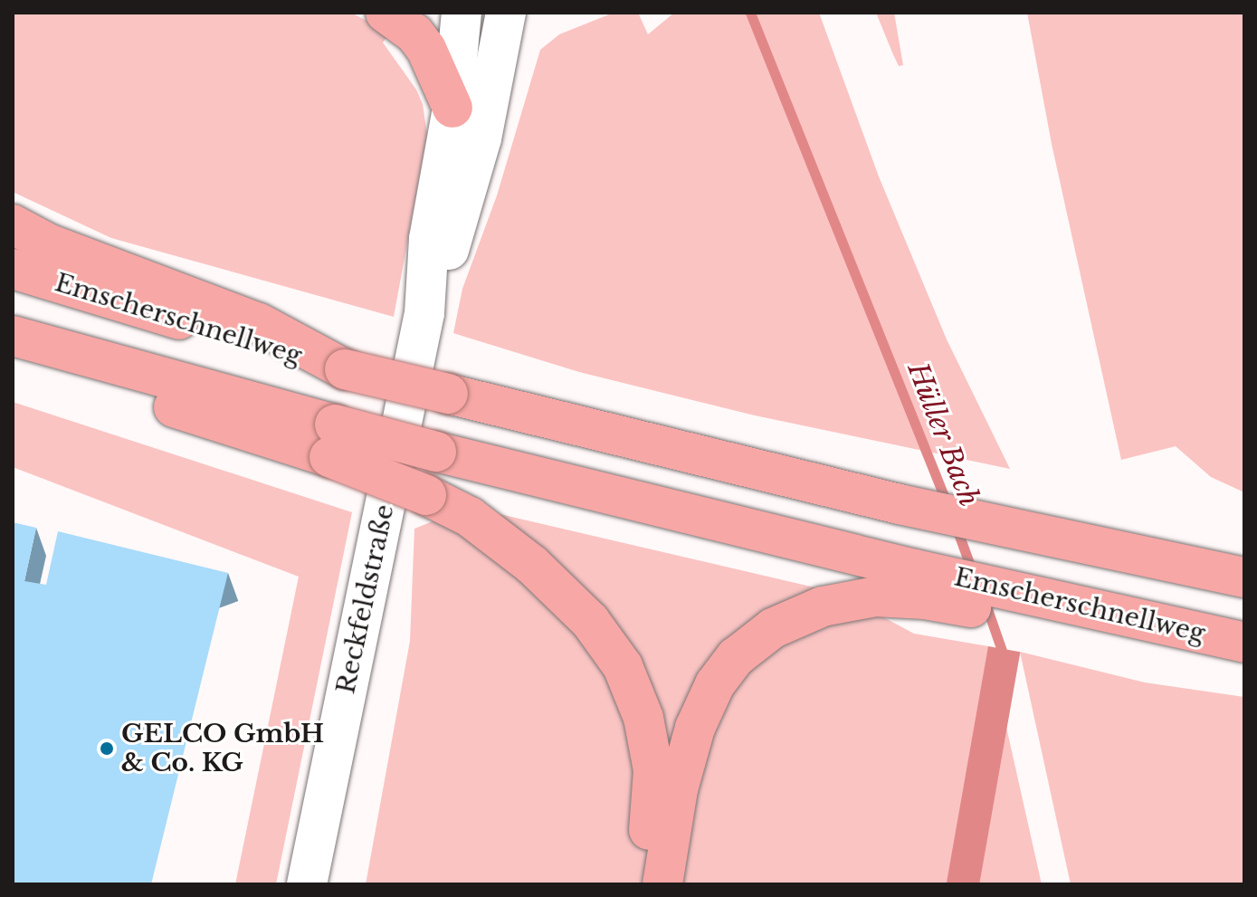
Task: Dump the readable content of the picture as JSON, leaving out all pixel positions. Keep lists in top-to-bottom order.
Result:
{
  "streets": {
    "highway": ["Emscherschnellweg"],
    "street": ["Reckfeldstraße"]
  },
  "water": ["Hüller Bach"],
  "places": ["GELCO GmbH & Co. KG"]
}
